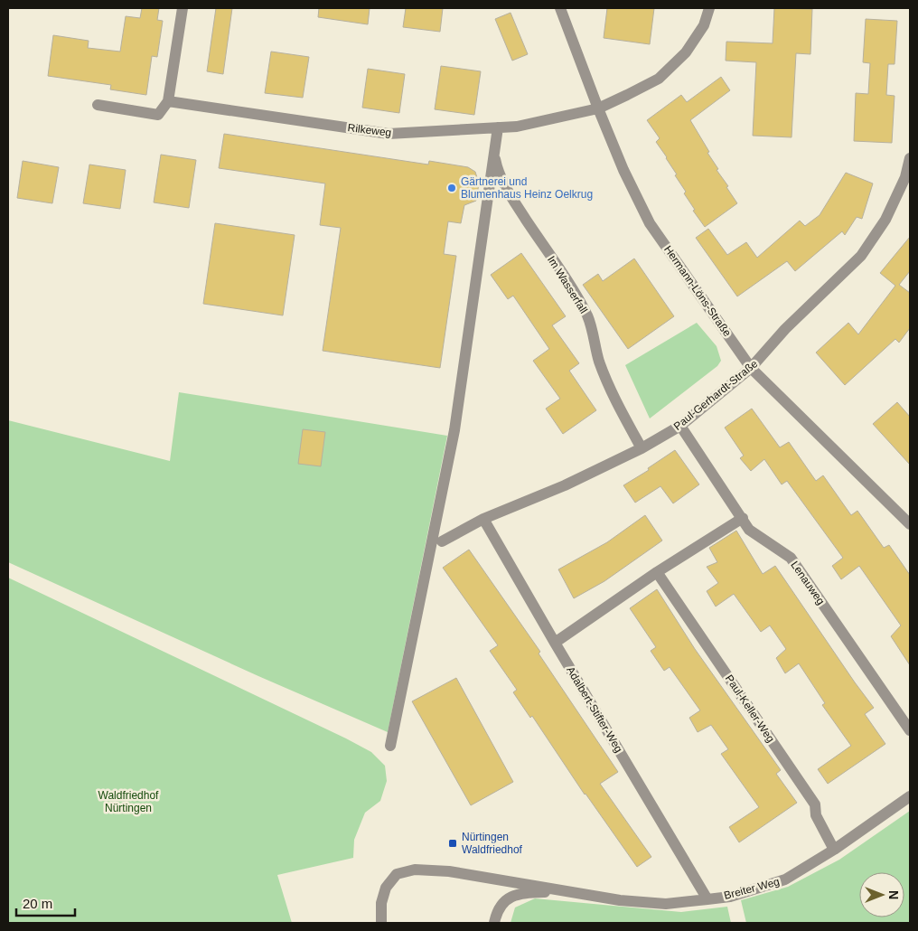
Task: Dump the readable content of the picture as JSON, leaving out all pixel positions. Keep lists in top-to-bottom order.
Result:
{
  "streets": {
    "street": [
      "Rilkeweg",
      "Im Wasserfall",
      "Hermann-Löns-Straße",
      "Paul-Gerhardt-Straße",
      "Lenauweg",
      "Paul-Keller-Weg",
      "Adalbert-Stifter-Weg",
      "Breiter Weg"
    ]
  },
  "crossings": [
    ["Rilkeweg", "Hermann-Löns-Straße"],
    ["Im Wasserfall", "Paul-Gerhardt-Straße"],
    ["Hermann-Löns-Straße", "Paul-Gerhardt-Straße"],
    ["Paul-Gerhardt-Straße", "Lenauweg"],
    ["Paul-Gerhardt-Straße", "Adalbert-Stifter-Weg"],
    ["Paul-Keller-Weg", "Breiter Weg"],
    ["Adalbert-Stifter-Weg", "Breiter Weg"]
  ],
  "parks": ["Waldfriedhof Nürtingen"],
  "places": {
    "other": ["Gärtnerei und Blumenhaus Heinz Oelkrug"],
    "transit": ["Nürtingen Waldfriedhof"]
  },
  "scale_bar": "20 m",
  "north": "right"
}
